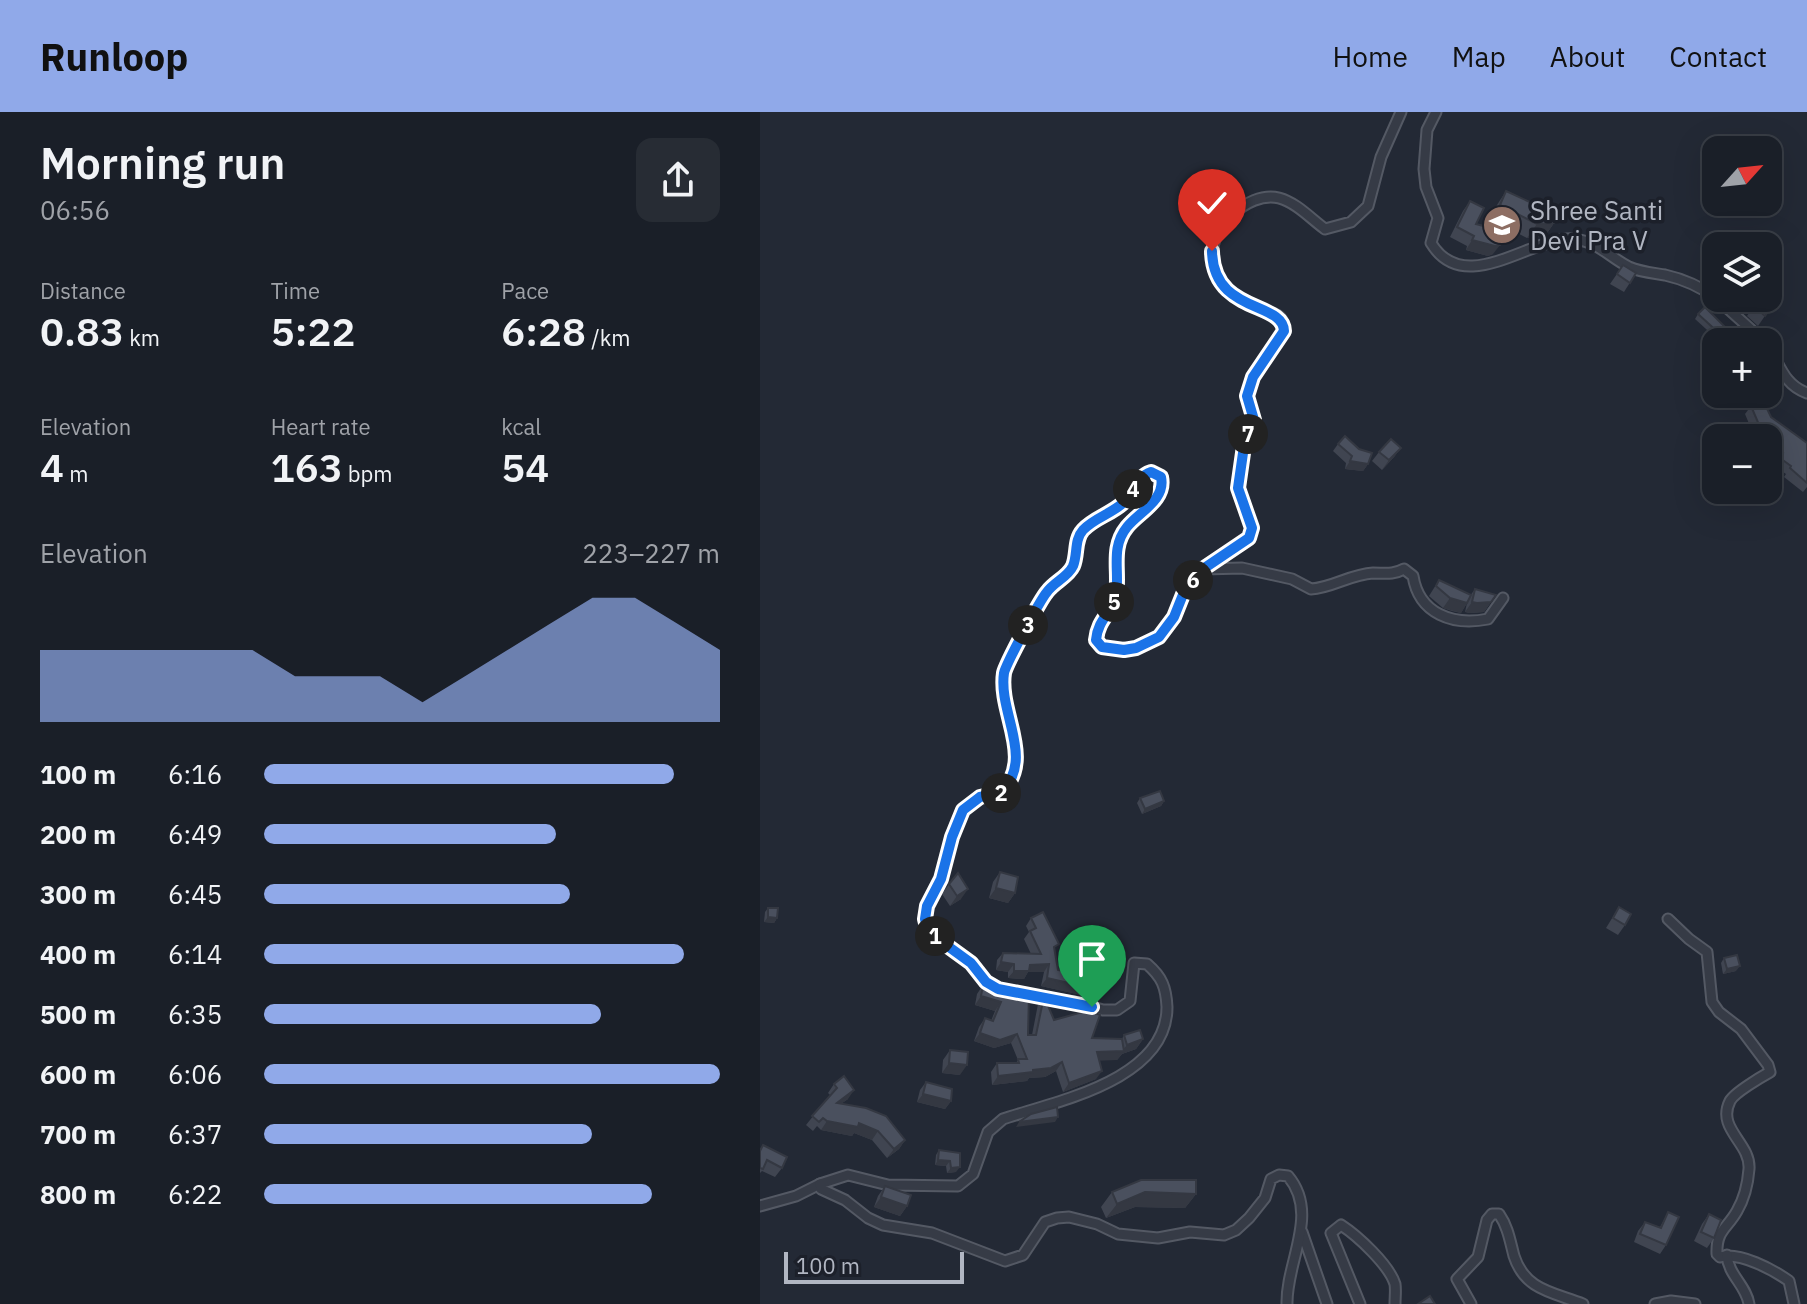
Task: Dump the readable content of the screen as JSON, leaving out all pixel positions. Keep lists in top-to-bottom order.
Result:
{
  "places": {
    "school or university": ["Shree Santi Devi Pra V"]
  },
  "scale_bar": "100 m",
  "north": "top right",
  "page": {
    "header": "Runloop",
    "nav": [
      "Home",
      "Map",
      "About",
      "Contact"
    ],
    "heading": ["Morning run", "06:56"],
    "map_buttons": ["+", "−"],
    "stats": [
      ["Distance", "0.83 km"],
      ["Time", "5:22"],
      ["Pace", "6:28 /km"],
      ["Elevation", "4 m"],
      ["Heart rate", "163 bpm"],
      ["kcal", "54"]
    ],
    "pins": [
      "7",
      "4",
      "6",
      "5",
      "3",
      "2",
      "1"
    ],
    "chart": ["Elevation", "223–227 m"],
    "list": [
      {
        "name": "100 m",
        "note": "6:16"
      },
      {
        "name": "200 m",
        "note": "6:49"
      },
      {
        "name": "300 m",
        "note": "6:45"
      },
      {
        "name": "400 m",
        "note": "6:14"
      },
      {
        "name": "500 m",
        "note": "6:35"
      },
      {
        "name": "600 m",
        "note": "6:06"
      },
      {
        "name": "700 m",
        "note": "6:37"
      },
      {
        "name": "800 m",
        "note": "6:22"
      }
    ],
    "scale": "100 m"
  }
}
